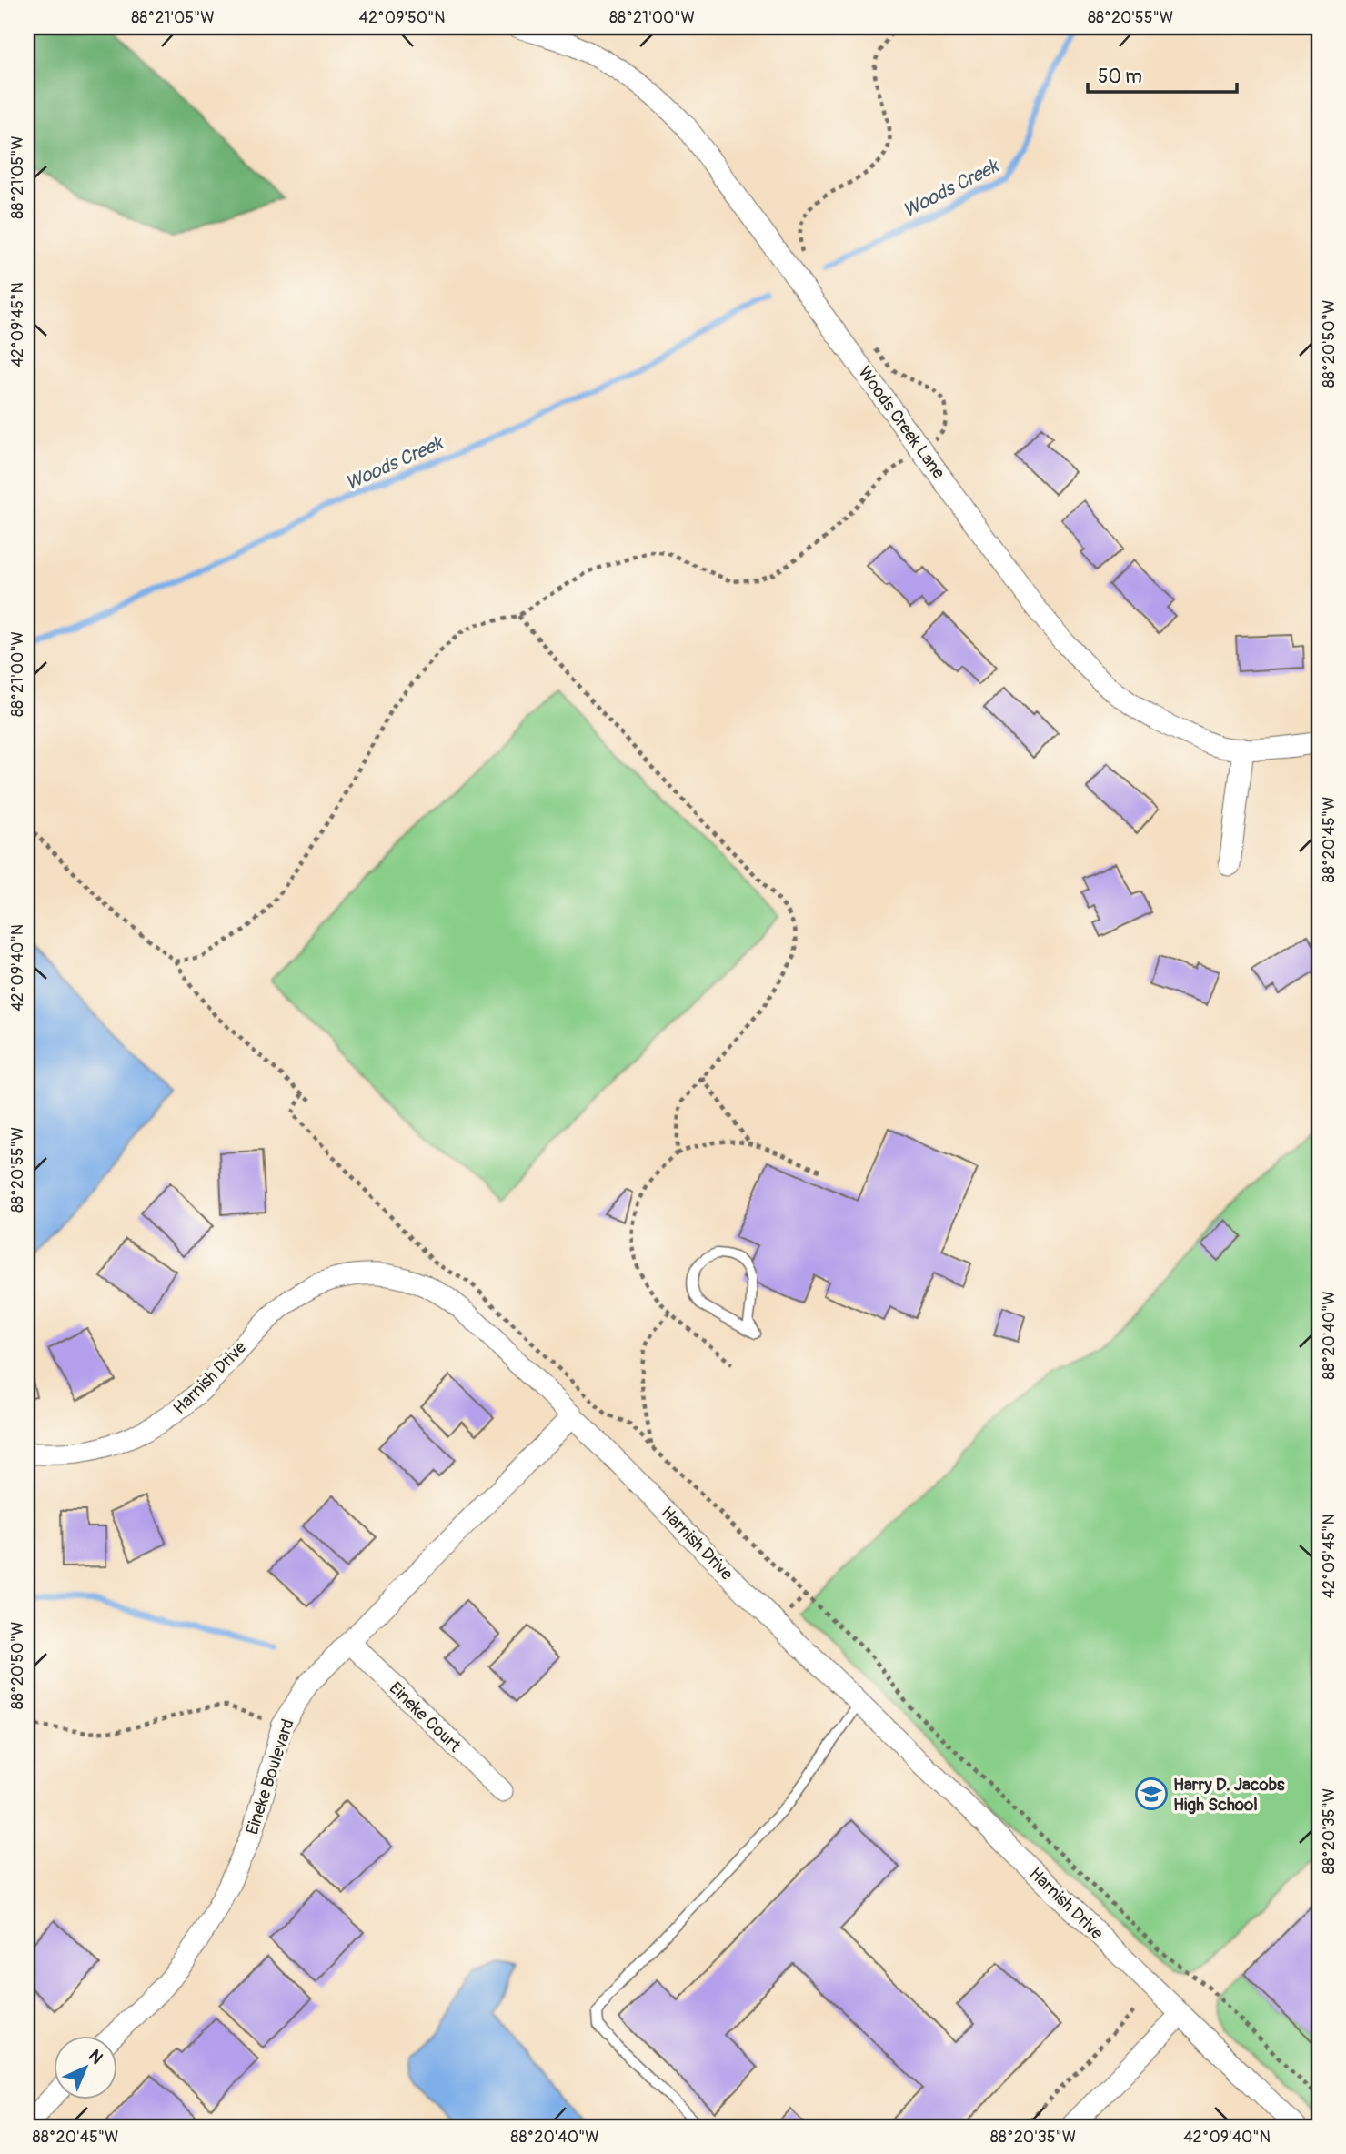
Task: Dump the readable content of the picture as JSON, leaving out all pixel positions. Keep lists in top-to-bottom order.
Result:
{
  "streets": {
    "street": [
      "Woods Creek Lane",
      "Harnish Drive",
      "Eineke Court",
      "Eineke Boulevard"
    ]
  },
  "crossings": [
    ["Harnish Drive", "Eineke Boulevard"],
    ["Eineke Court", "Eineke Boulevard"]
  ],
  "water": ["Woods Creek"],
  "places": {
    "school or university": ["Harry D. Jacobs High School"]
  },
  "scale_bar": "50 m",
  "north": "top right",
  "coordinates": [
    "88°21'05\"W",
    "42°09'50\"N",
    "88°21'00\"W",
    "88°20'55\"W",
    "42°09'45\"N",
    "88°20'50\"W",
    "88°20'45\"W",
    "42°09'40\"N",
    "88°20'40\"W",
    "88°20'35\"W"
  ]
}
